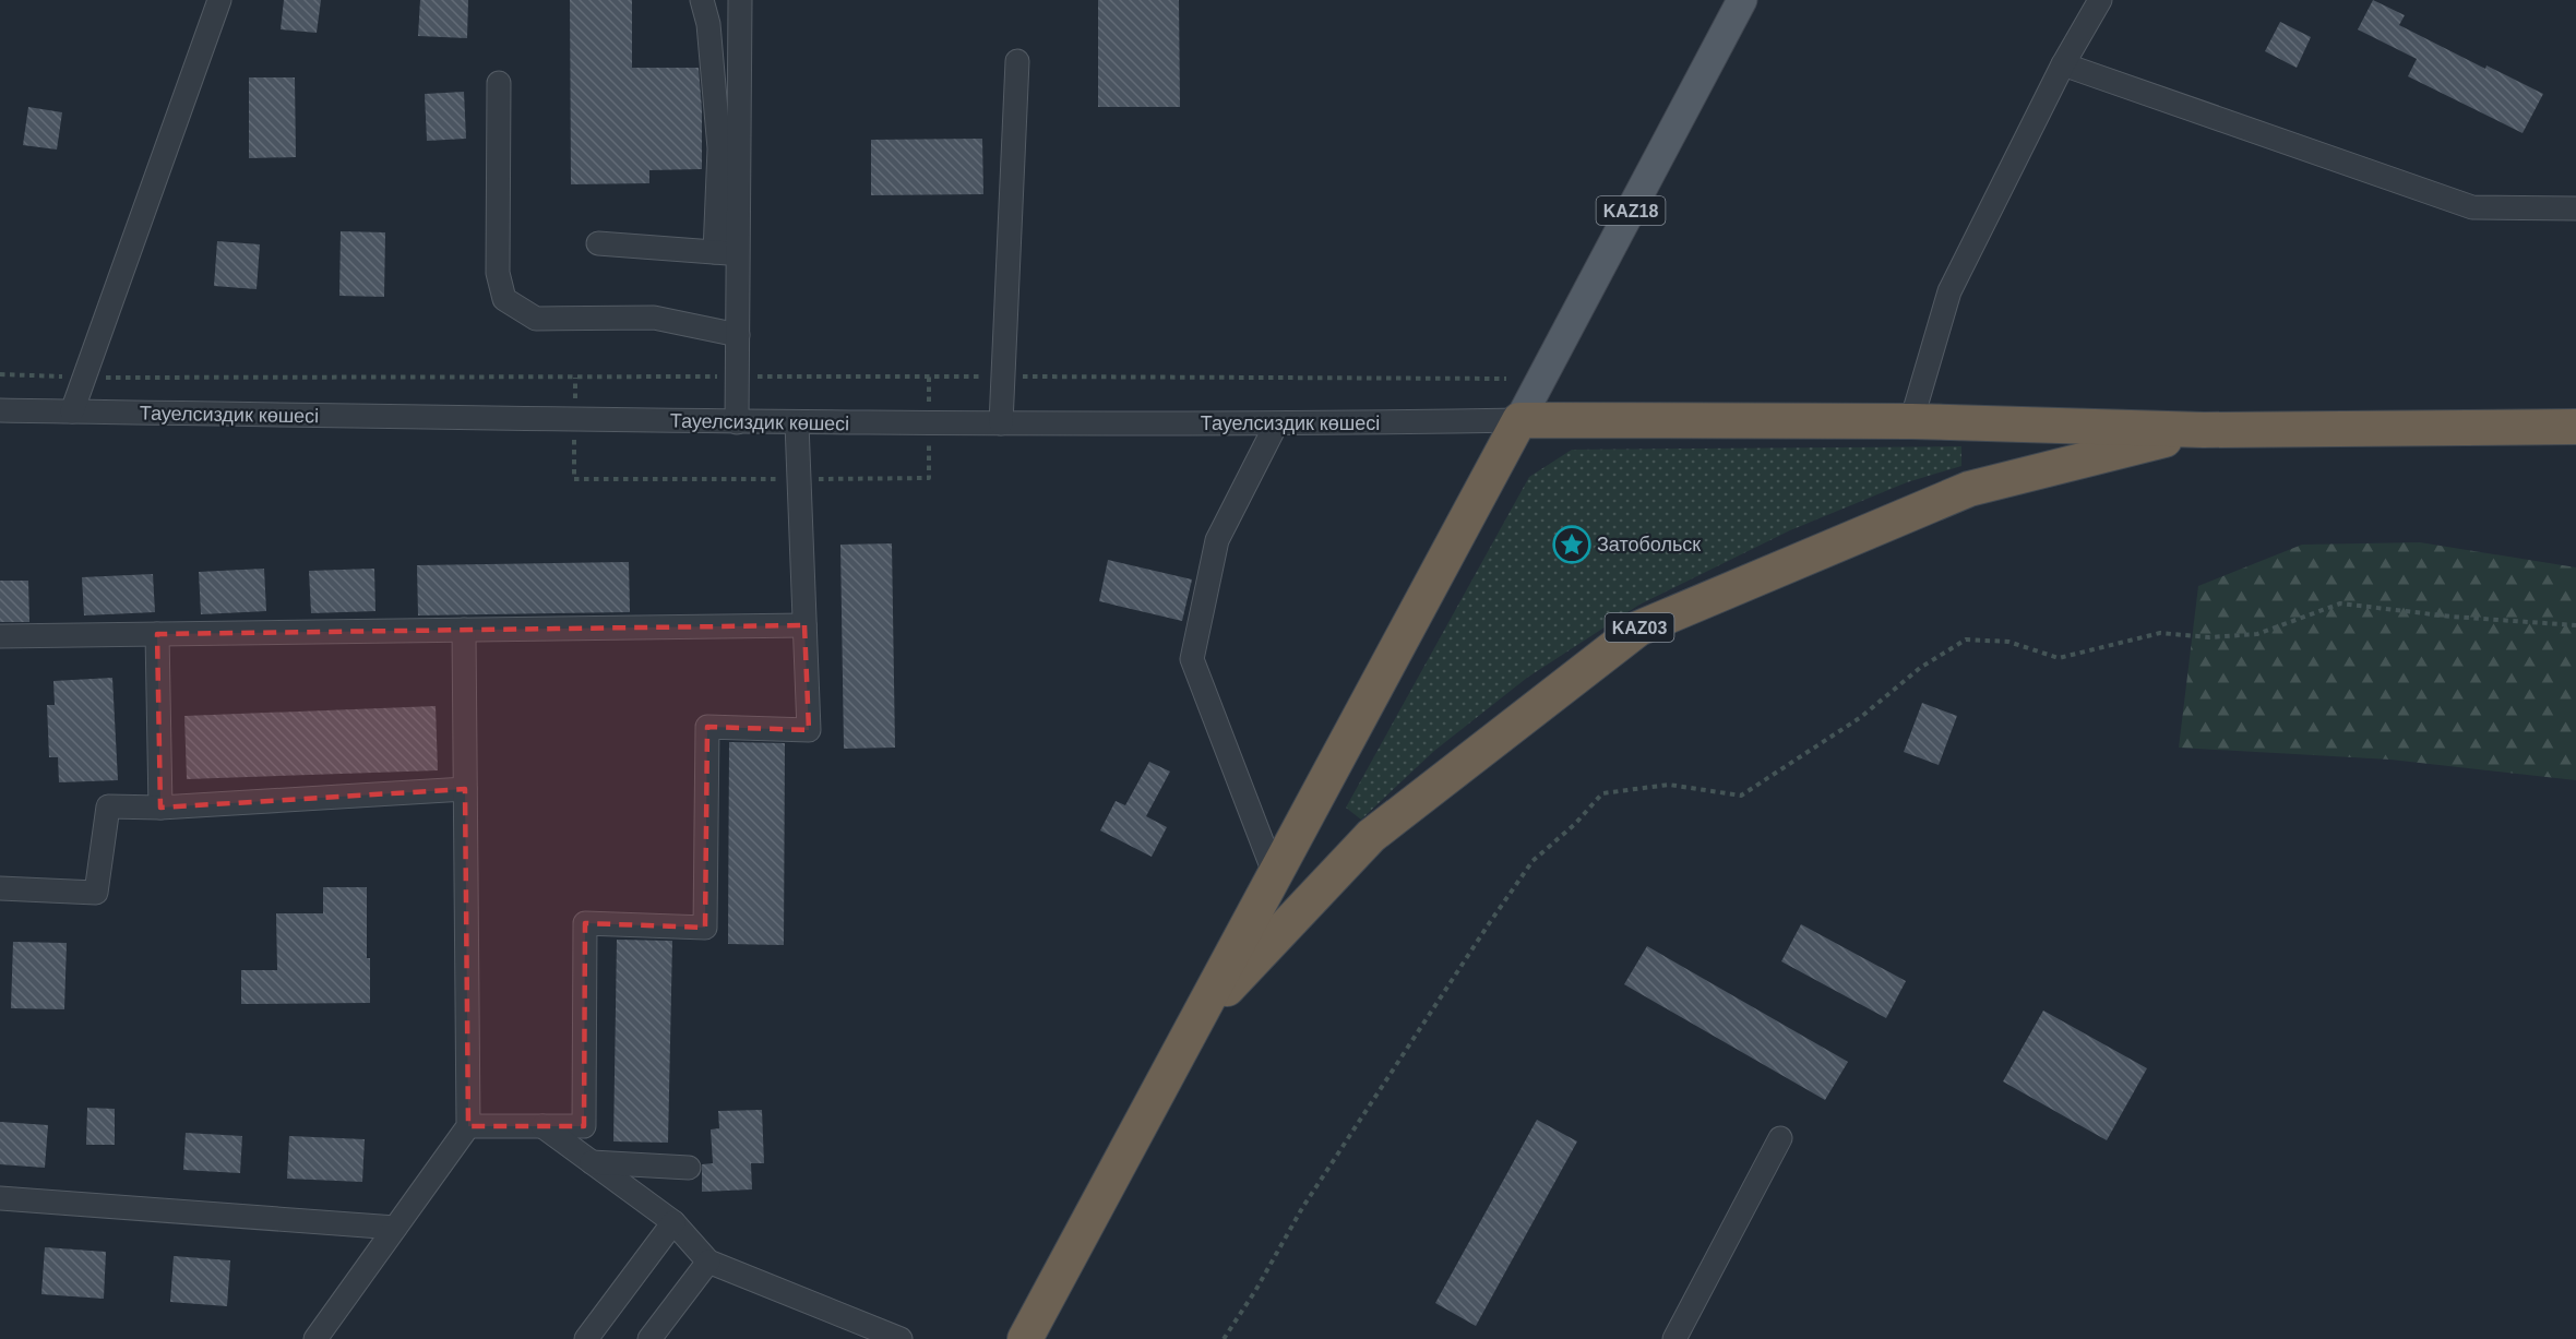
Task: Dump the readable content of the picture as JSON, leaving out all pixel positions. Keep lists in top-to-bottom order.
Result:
{
  "streets": {
    "highway": ["KАZ03"],
    "main road": ["KAZ18"],
    "street": ["Тауелсиздик көшесі"]
  },
  "crossings": [
    ["KAZ18", "Тауелсиздик көшесі"],
    ["KAZ18", "KАZ03"],
    ["Тауелсиздик көшесі", "KАZ03"]
  ],
  "places": {
    "place": ["Затобольск"]
  }
}
